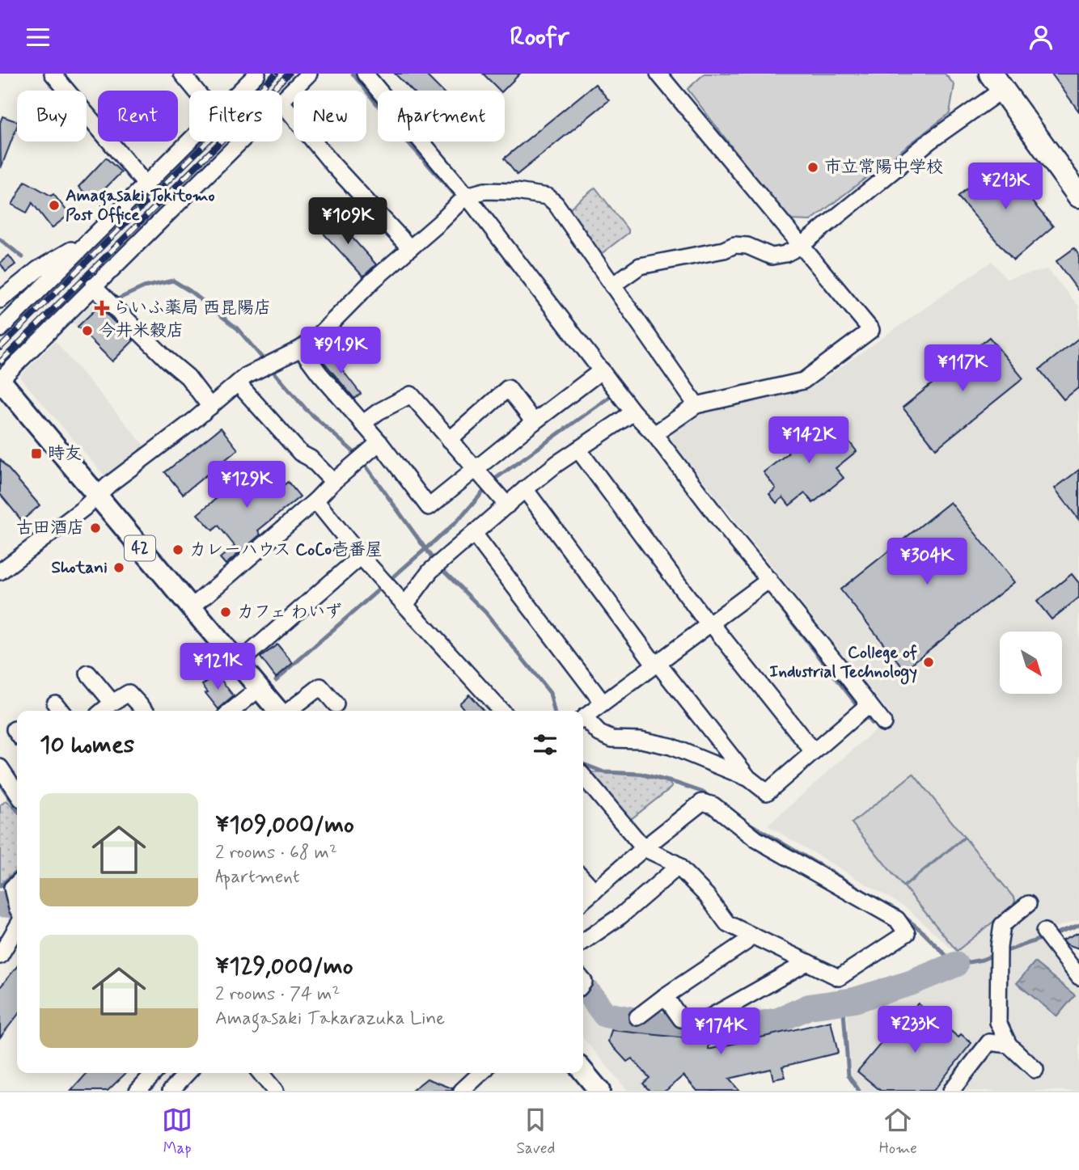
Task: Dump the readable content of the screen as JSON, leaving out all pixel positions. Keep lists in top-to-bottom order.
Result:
{
  "streets": {
    "main road": ["42"]
  },
  "places": {
    "other": [
      "市立常陽中学校",
      "Amagasaki Tokitomo Post Office",
      "今井米穀店",
      "古田酒店",
      "カレーハウス CoCo壱番屋",
      "Shotani",
      "カフェ わいず",
      "College of Industrial Technology"
    ],
    "health": ["らいふ薬局 西昆陽店"],
    "transit": ["時友"]
  },
  "north": "bottom right",
  "page": {
    "header": "Roofr",
    "chip": [
      "Buy",
      "Rent",
      "Filters",
      "New",
      "Apartment"
    ],
    "price": [
      "¥213K",
      "¥109K",
      "¥91.9K",
      "¥117K",
      "¥142K",
      "¥129K",
      "¥304K",
      "¥121K",
      "¥233K",
      "¥174K"
    ],
    "heading": "10 homes",
    "list": [
      {
        "name": "¥109,000/mo",
        "note": "2 rooms · 68 m² · Apartment"
      },
      {
        "name": "¥129,000/mo",
        "note": "2 rooms · 74 m² · Amagasaki Takarazuka Line"
      }
    ],
    "tabs": ["Map", "Saved", "Home"]
  }
}
